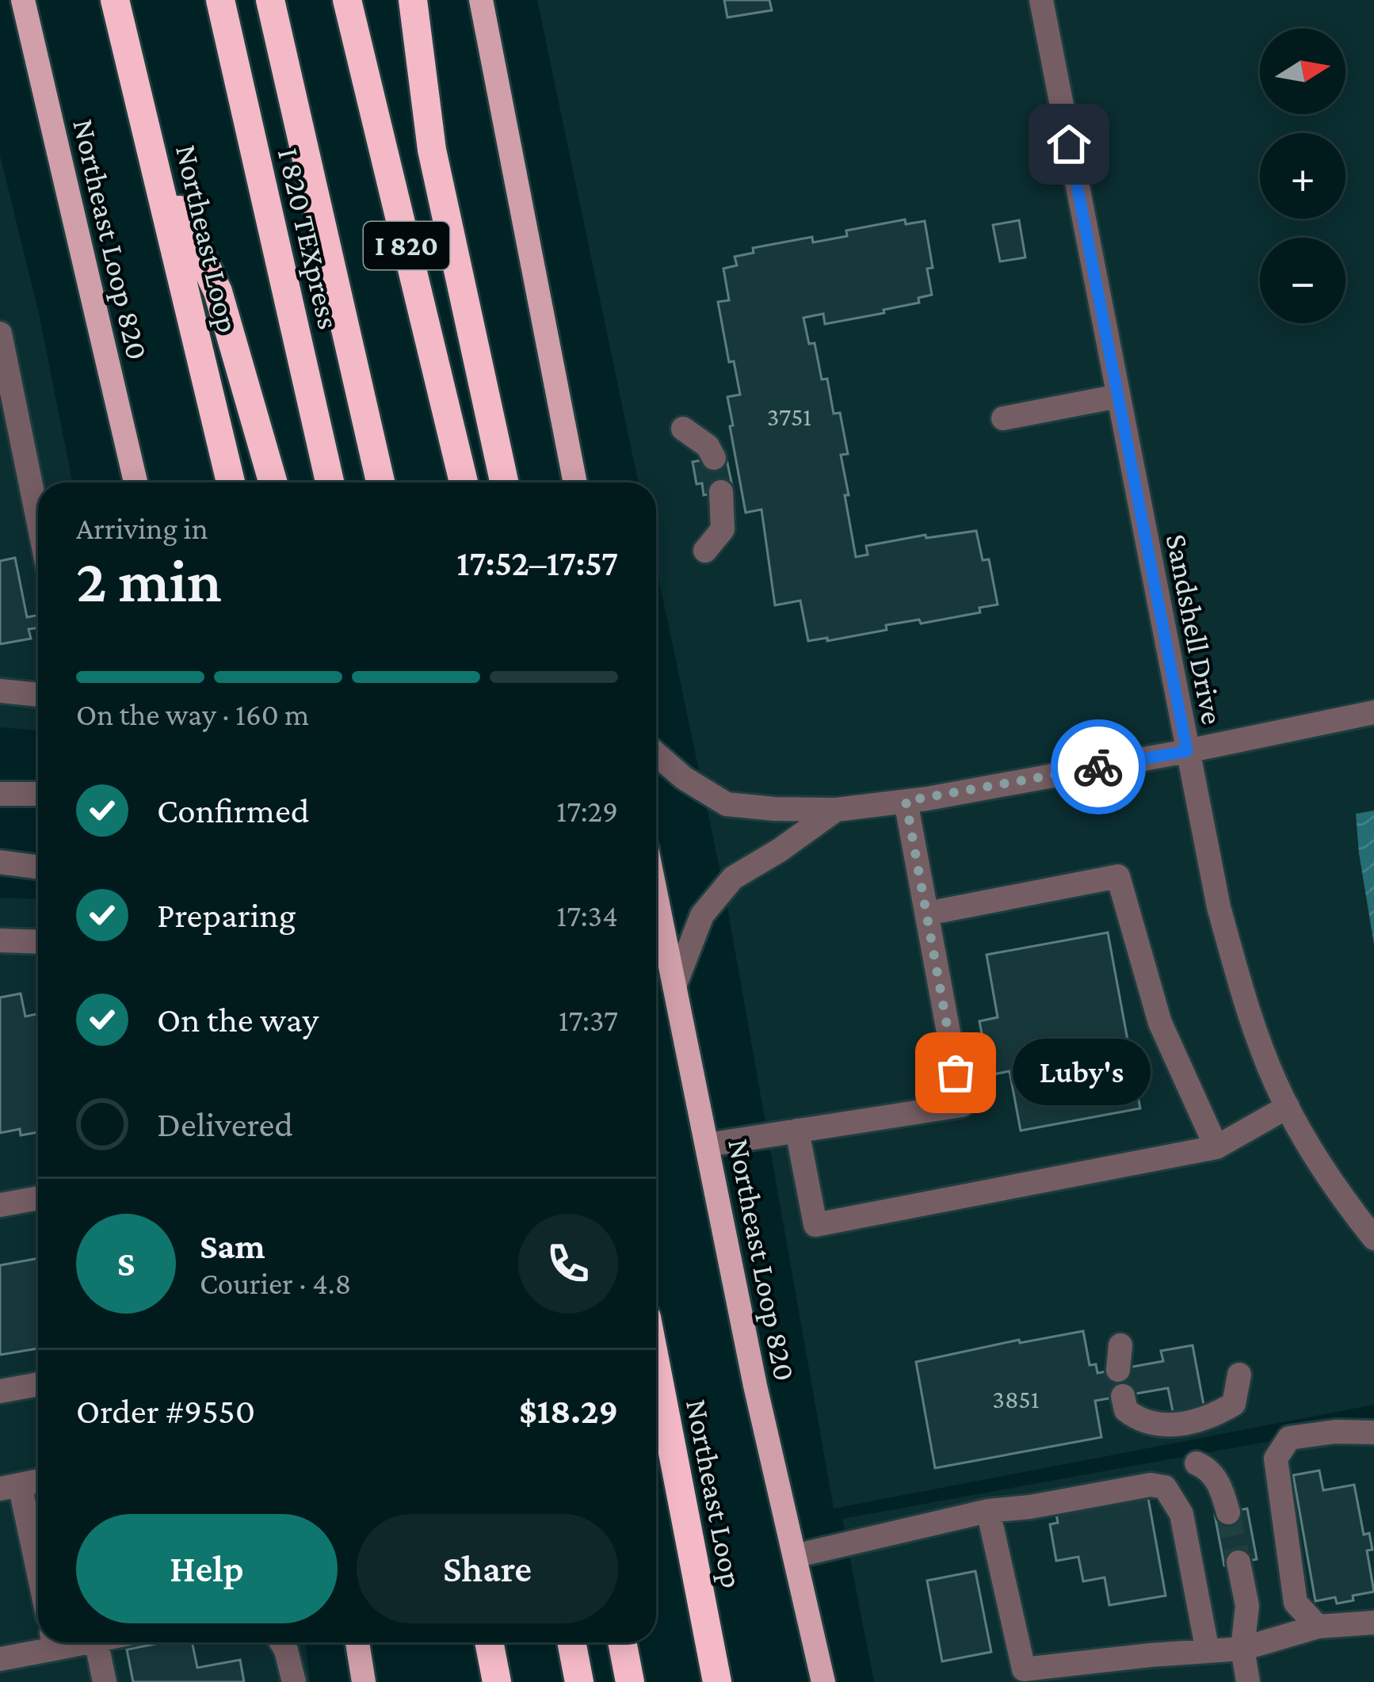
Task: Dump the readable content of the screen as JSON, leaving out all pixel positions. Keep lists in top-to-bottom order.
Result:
{
  "streets": {
    "highway": ["Northeast Loop", "I 820 TEXpress", "I 820"],
    "main road": ["Northeast Loop 820"],
    "street": ["Sandshell Drive"]
  },
  "places": ["Luby's"],
  "house_numbers": ["3751", "3851"],
  "north": "right",
  "page": {
    "map_buttons": ["+", "−"],
    "heading": ["2 min", "Arriving in", "17:52–17:57"],
    "panel": [
      "Sam",
      "Courier · 4.8",
      "Order #9550",
      "$18.29"
    ],
    "bar": "On the way · 160 m",
    "list": [
      ["Confirmed", "17:29"],
      ["Preparing", "17:34"],
      ["On the way", "17:37"],
      "Delivered"
    ],
    "bubble": "Luby's",
    "round": "S",
    "buttons": ["Help", "Share"]
  }
}
